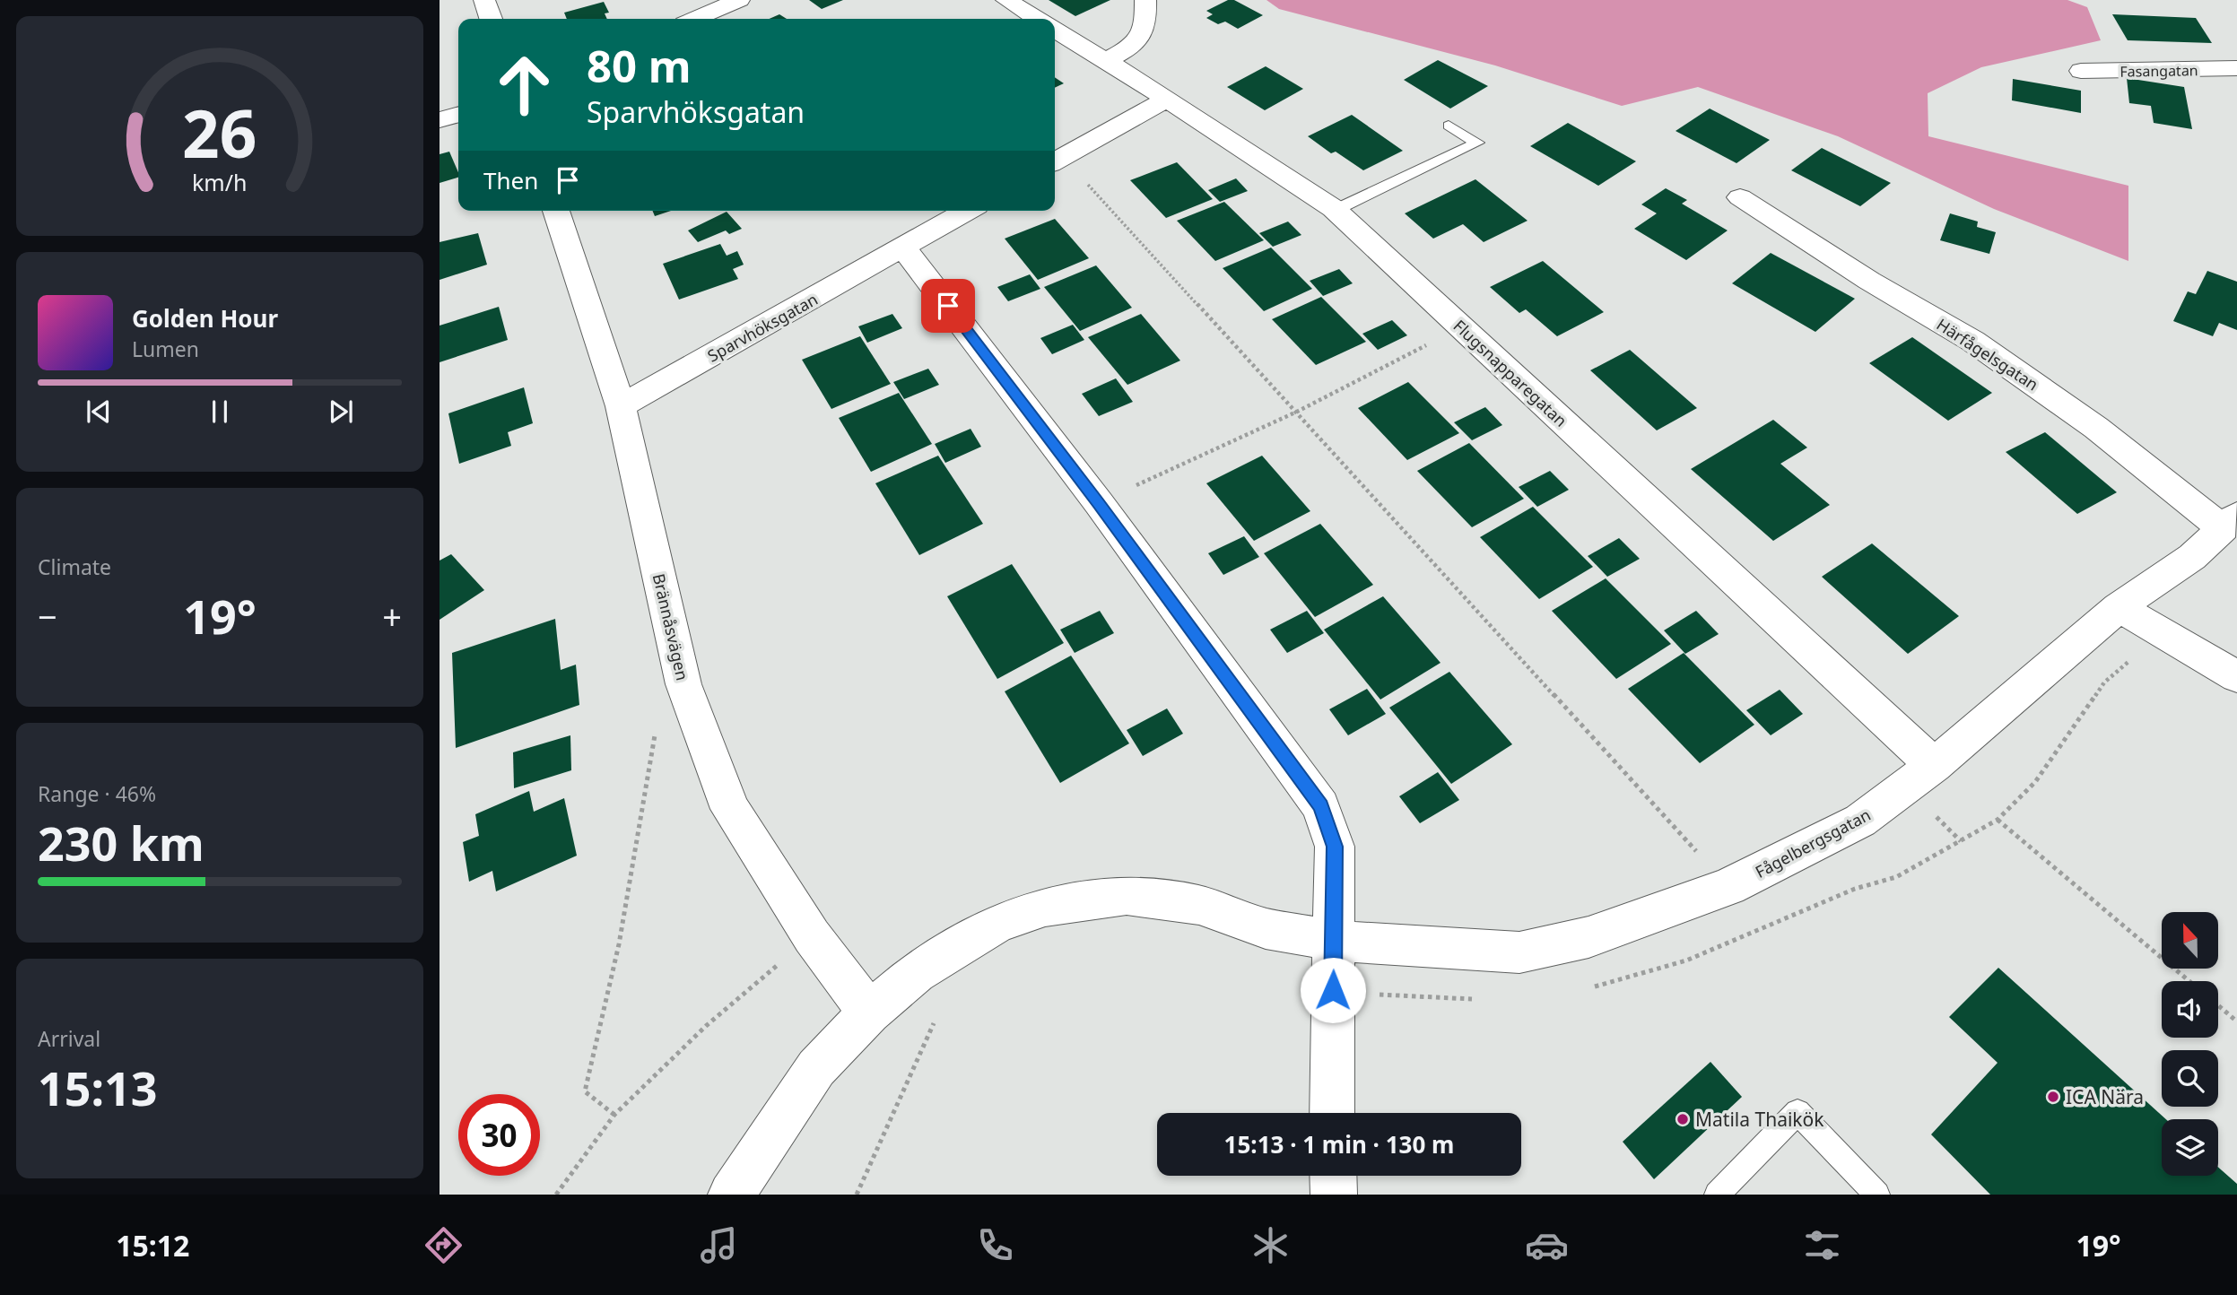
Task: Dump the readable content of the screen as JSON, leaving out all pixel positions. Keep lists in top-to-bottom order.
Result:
{
  "streets": {
    "street": [
      "Fasangatan",
      "Sparvhöksgatan",
      "Härfågelsgatan",
      "Flugsnapparegatan",
      "Brännåsvägen",
      "Fågelbergsgatan"
    ]
  },
  "crossings": [
    ["Sparvhöksgatan", "Brännåsvägen"],
    ["Härfågelsgatan", "Fågelbergsgatan"],
    ["Flugsnapparegatan", "Fågelbergsgatan"],
    ["Brännåsvägen", "Fågelbergsgatan"]
  ],
  "places": ["ICA Nära", "Matila Thaikök"],
  "north": "top",
  "page": {
    "turn": ["80 m", "Sparvhöksgatan"],
    "then": "Then",
    "song": ["Golden Hour", "Lumen"],
    "tile": [
      "Climate",
      ["Range · 46%", "230 km"],
      ["Arrival", "15:13"]
    ],
    "heat": ["−", "19°", "+"],
    "limit": "30",
    "trip": "15:13 · 1 min · 130 m",
    "tabs": ["15:12", "19°"],
    "gauge": ["26", "km/h"]
  }
}
